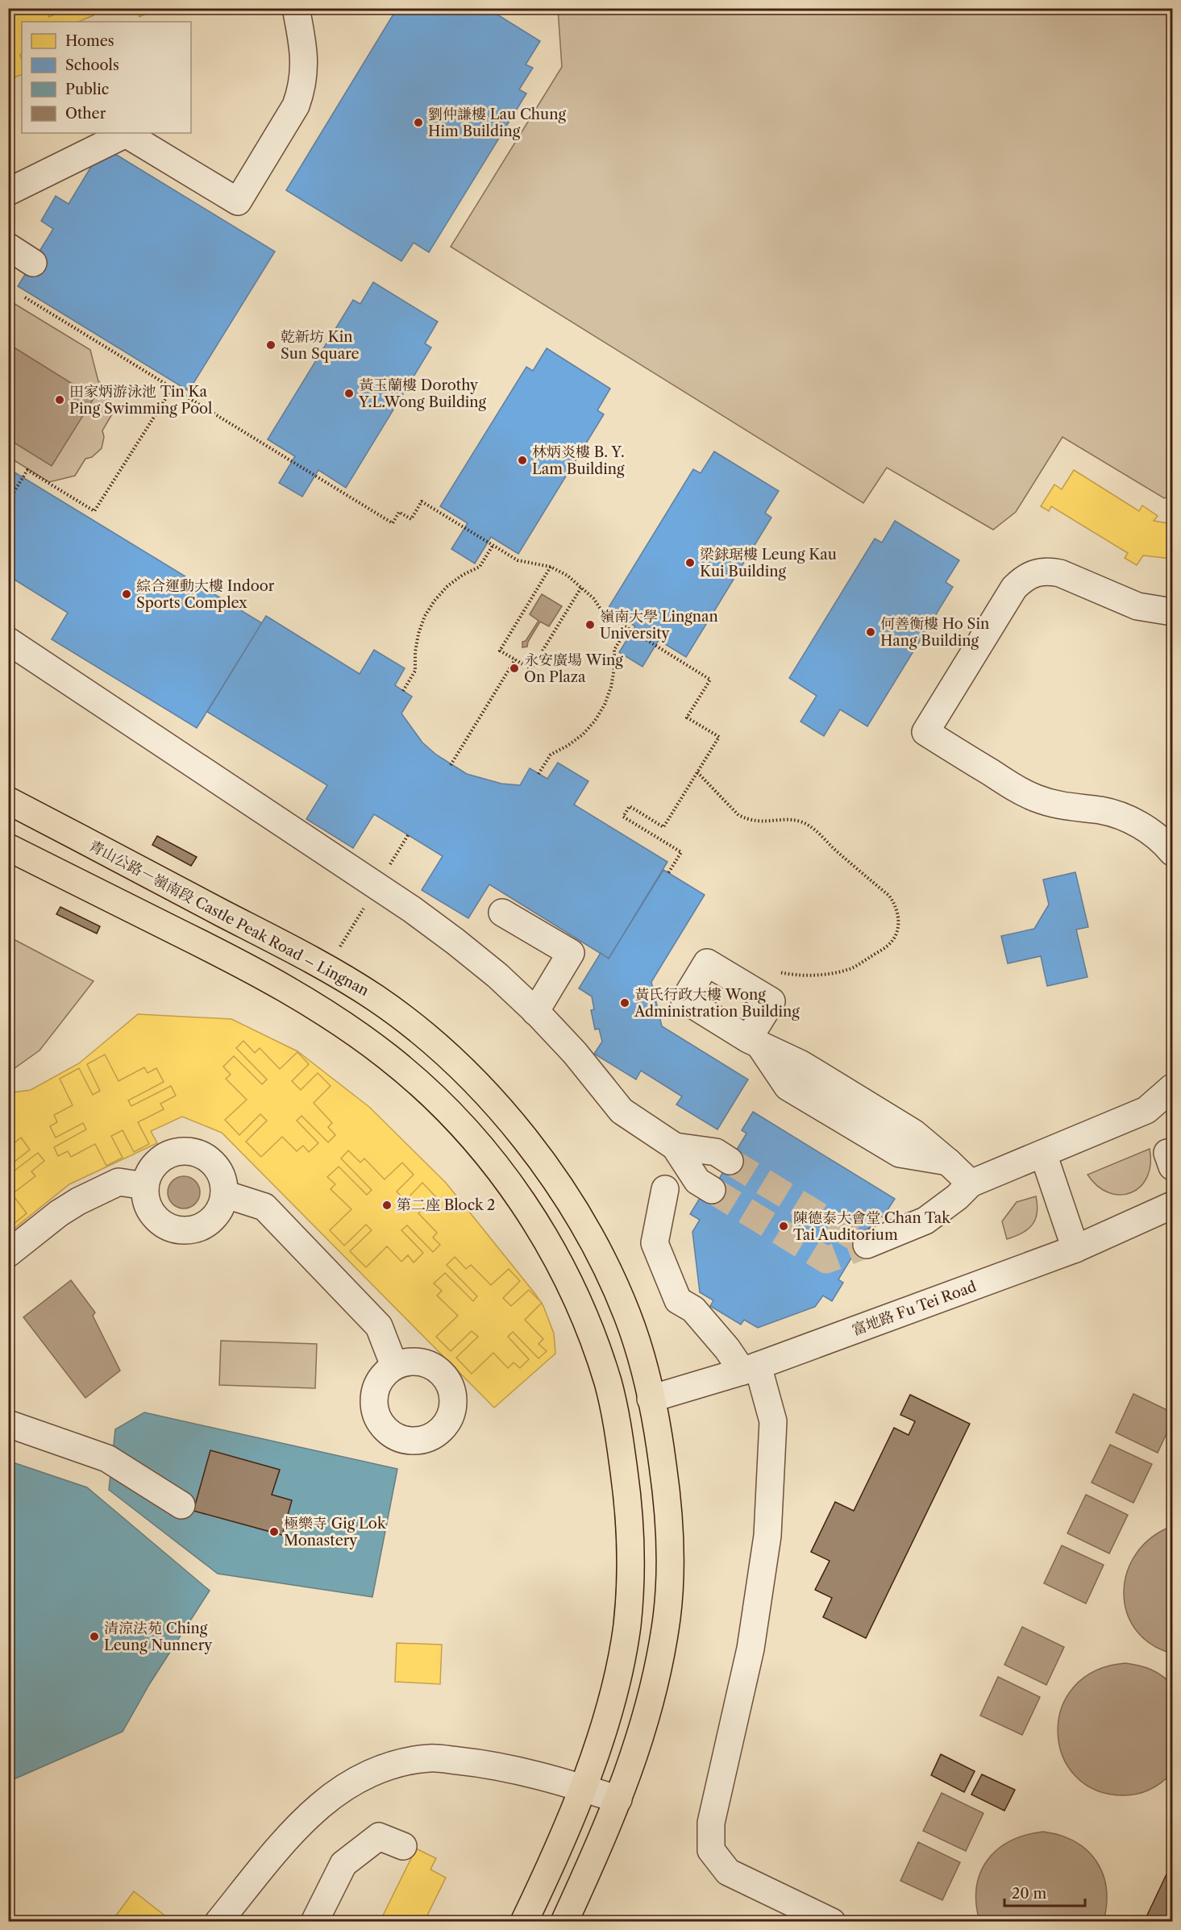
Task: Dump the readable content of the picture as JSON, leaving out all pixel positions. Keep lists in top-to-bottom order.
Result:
{
  "streets": {
    "main road": ["青山公路－嶺南段 Castle Peak Road – Lingnan"],
    "street": ["富地路 Fu Tei Road"]
  },
  "crossings": [
    ["青山公路－嶺南段 Castle Peak Road – Lingnan", "富地路 Fu Tei Road"]
  ],
  "places": [
    "劉仲謙樓 Lau Chung Him Building",
    "乾新坊 Kin Sun Square",
    "黃玉蘭樓 Dorothy Y.L.Wong Building",
    "田家炳游泳池 Tin Ka Ping Swimming Pool",
    "林炳炎樓 B. Y. Lam Building",
    "梁銶琚樓 Leung Kau Kui Building",
    "綜合運動大樓 Indoor Sports Complex",
    "嶺南大學 Lingnan University",
    "何善衡樓 Ho Sin Hang Building",
    "永安廣場 Wing On Plaza",
    "黃氏行政大樓 Wong Administration Building",
    "第二座 Block 2",
    "陳德泰大會堂 Chan Tak Tai Auditorium",
    "極樂寺 Gig Lok Monastery",
    "清涼法苑 Ching Leung Nunnery"
  ],
  "legend": [
    "Homes",
    "Schools",
    "Public",
    "Other"
  ],
  "scale_bar": "20 m"
}
